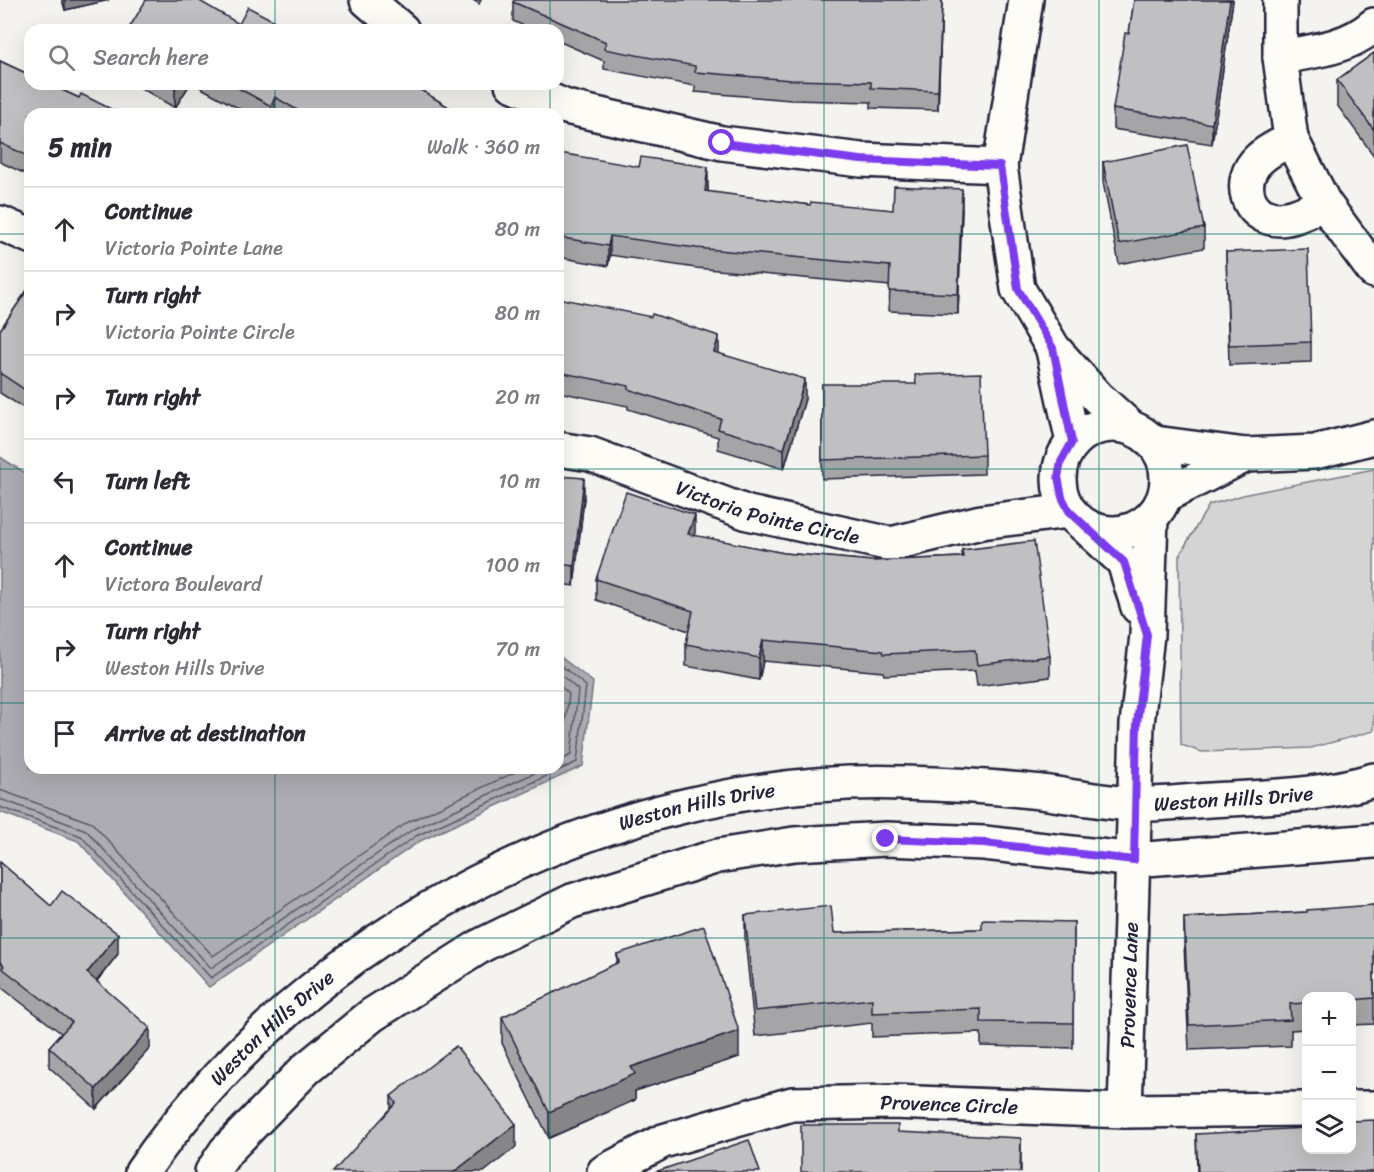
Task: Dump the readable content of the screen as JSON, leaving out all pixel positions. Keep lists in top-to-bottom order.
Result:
{
  "streets": {
    "street": [
      "Victoria Pointe Circle",
      "Weston Hills Drive",
      "Provence Lane",
      "Provence Circle"
    ]
  },
  "crossings": [
    ["Victoria Pointe Circle", "Provence Lane"],
    ["Weston Hills Drive", "Provence Lane"],
    ["Provence Lane", "Provence Circle"]
  ],
  "page": {
    "search": "Search here",
    "heading": ["5 min", "Walk · 360 m"],
    "list": [
      ["Continue", "Victoria Pointe Lane", "80 m"],
      ["Turn right", "Victoria Pointe Circle", "80 m"],
      ["Turn right", "20 m"],
      ["Turn left", "10 m"],
      ["Continue", "Victora Boulevard", "100 m"],
      ["Turn right", "Weston Hills Drive", "70 m"],
      "Arrive at destination"
    ],
    "map_buttons": ["+", "−"]
  }
}
